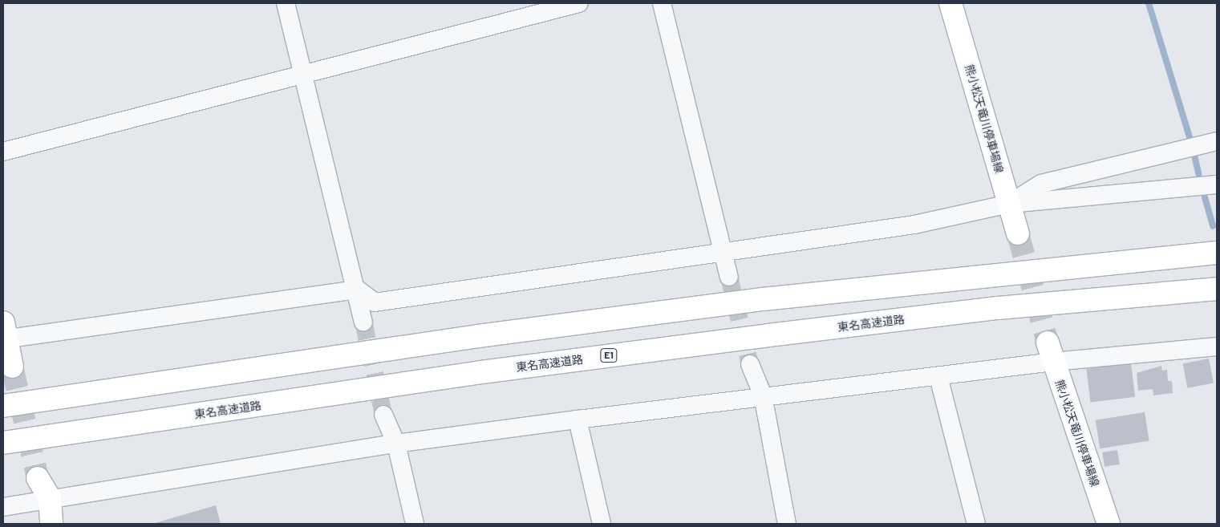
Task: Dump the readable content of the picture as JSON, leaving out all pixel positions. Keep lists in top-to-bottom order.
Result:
{
  "streets": {
    "main road": ["熊小松天竜川停車場線", "東名高速道路", "E1"]
  }
}
